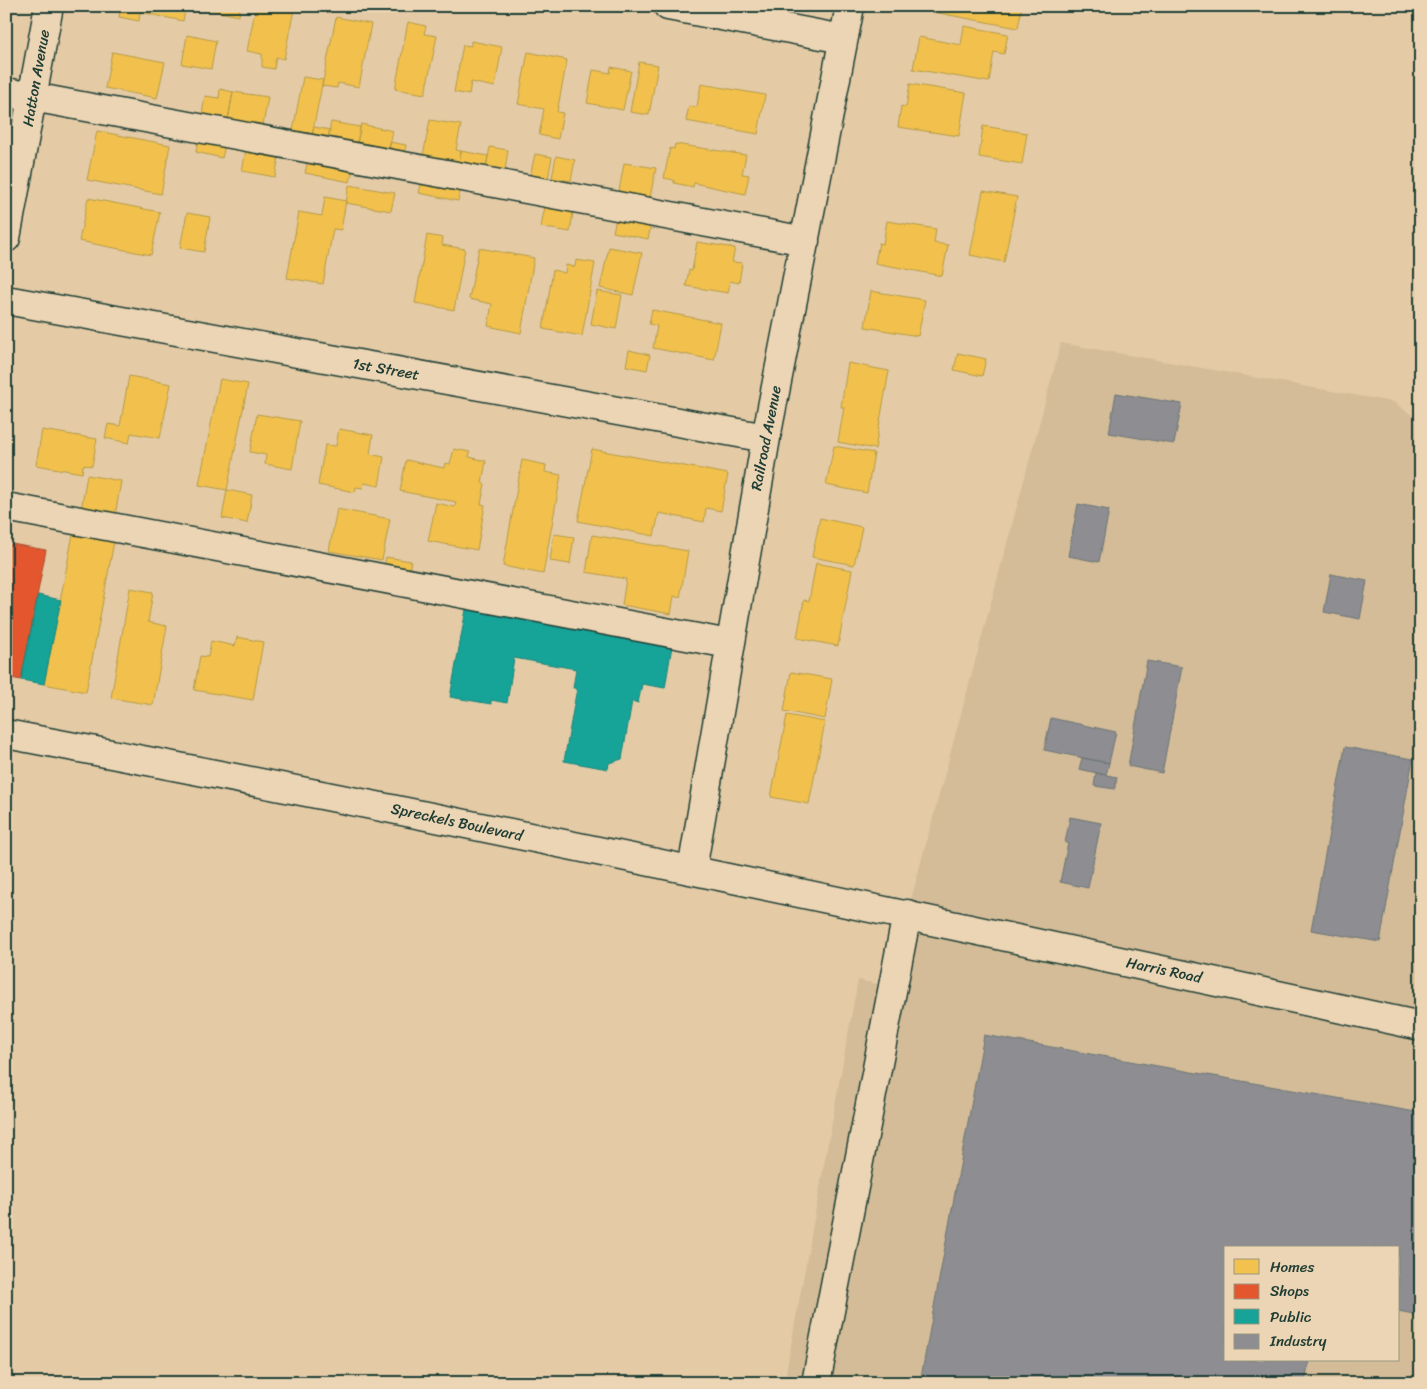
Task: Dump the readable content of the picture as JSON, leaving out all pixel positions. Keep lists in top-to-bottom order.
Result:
{
  "streets": {
    "street": [
      "Hatton Avenue",
      "1st Street",
      "Railroad Avenue",
      "Spreckels Boulevard",
      "Harris Road"
    ]
  },
  "crossings": [
    ["1st Street", "Railroad Avenue"],
    ["Railroad Avenue", "Spreckels Boulevard"],
    ["Spreckels Boulevard", "Harris Road"]
  ],
  "legend": [
    "Homes",
    "Shops",
    "Public",
    "Industry"
  ]
}
